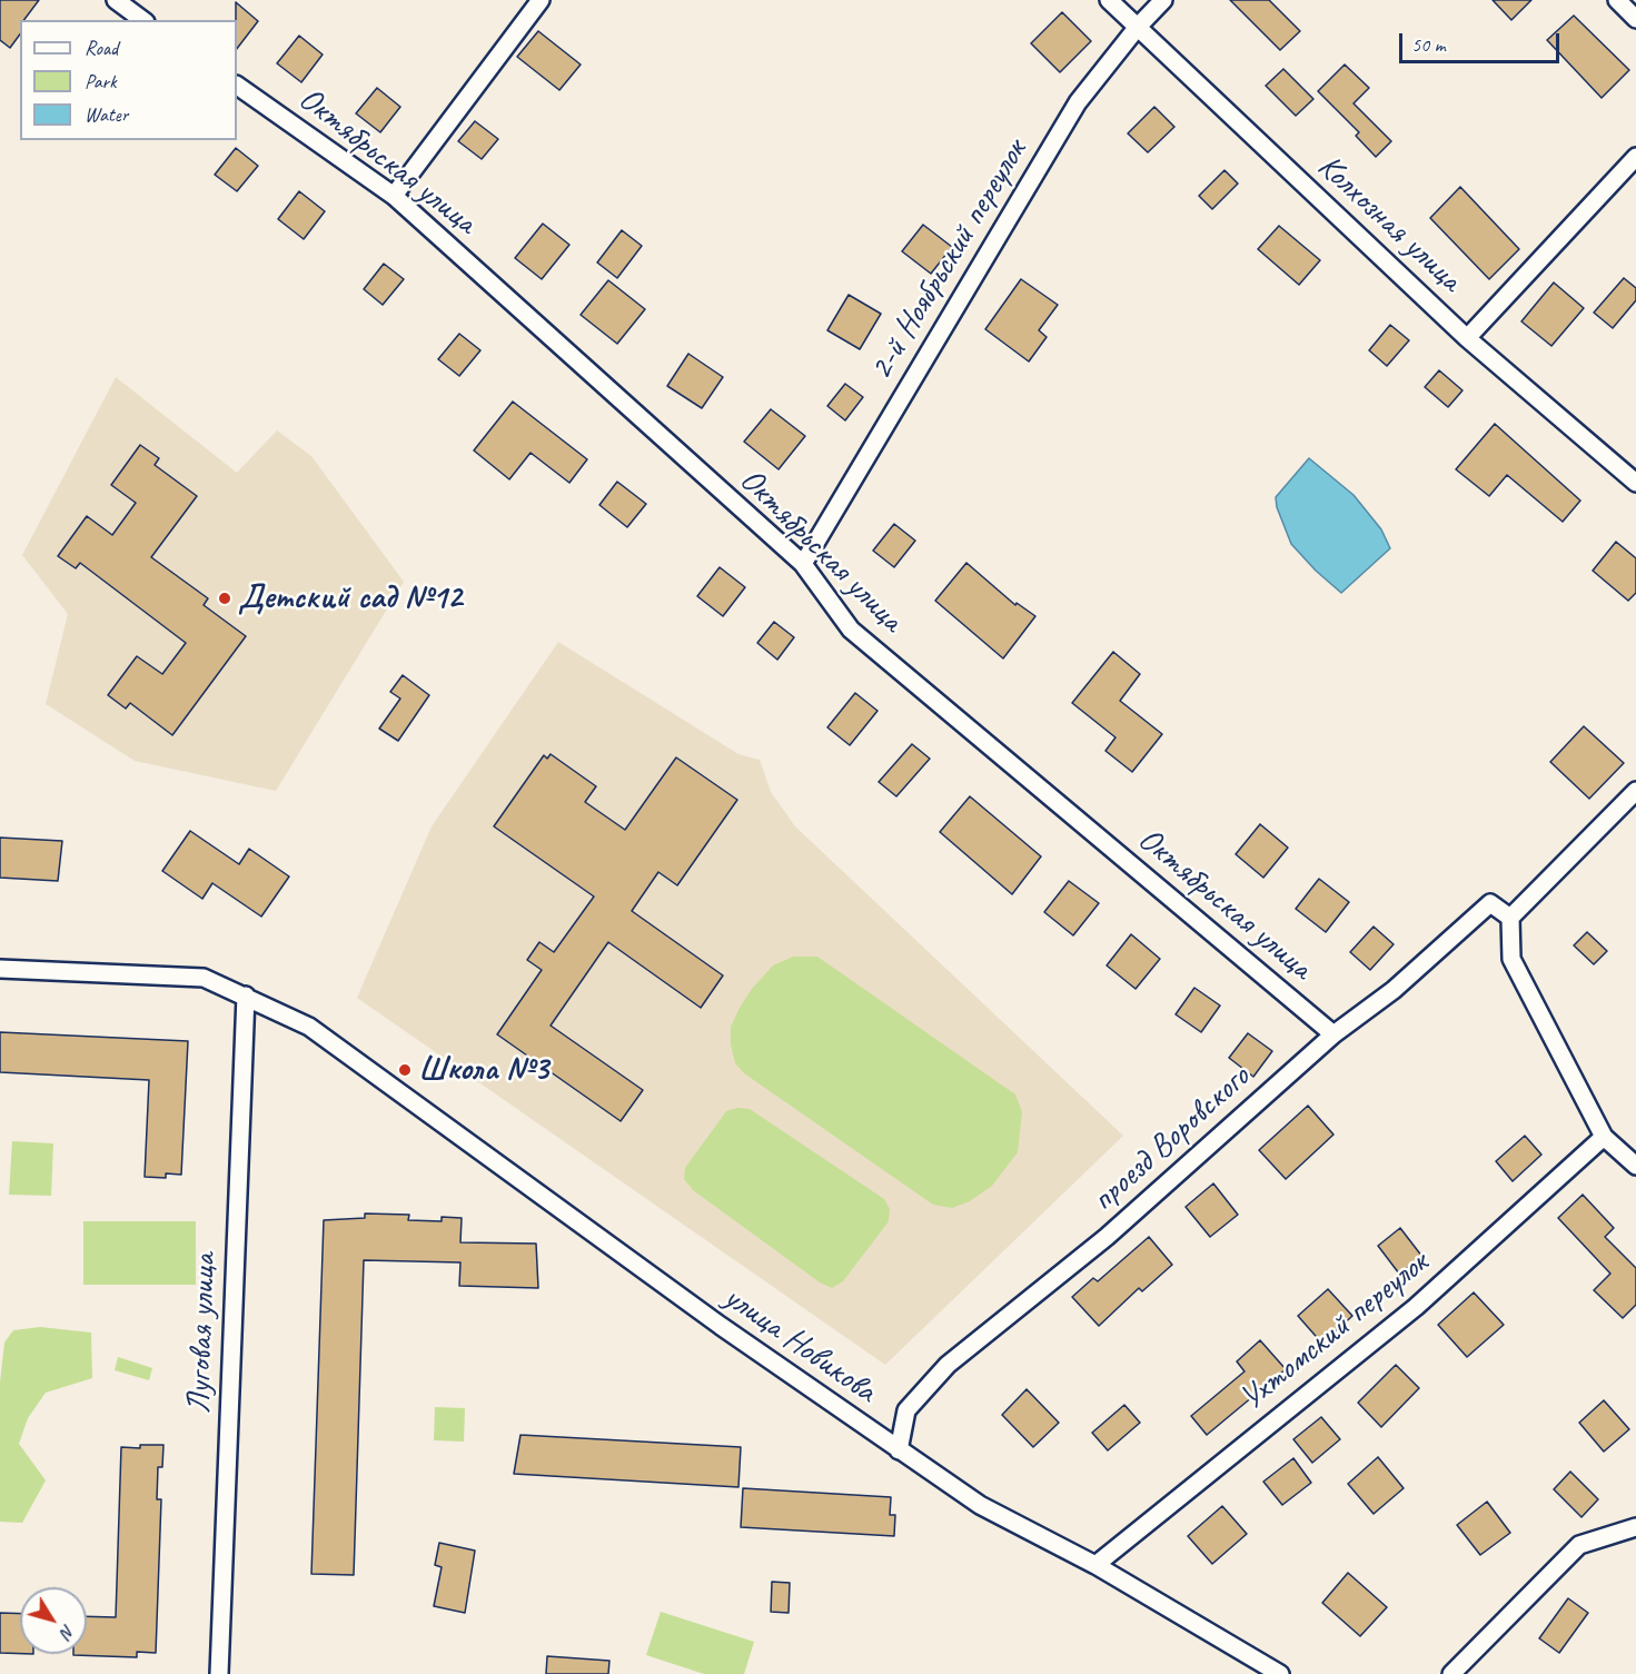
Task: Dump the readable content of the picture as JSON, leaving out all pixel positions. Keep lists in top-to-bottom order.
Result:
{
  "streets": {
    "street": [
      "Октябрьская улица",
      "Колхозная улица",
      "2-й Ноябрьский переулок",
      "проезд Воровского",
      "Ухтомский переулок",
      "Луговая улица",
      "улица Новикова"
    ]
  },
  "crossings": [
    ["Октябрьская улица", "2-й Ноябрьский переулок"],
    ["Октябрьская улица", "проезд Воровского"],
    ["Колхозная улица", "2-й Ноябрьский переулок"],
    ["проезд Воровского", "улица Новикова"],
    ["Ухтомский переулок", "улица Новикова"],
    ["Луговая улица", "улица Новикова"]
  ],
  "places": ["Детский сад №12", "Школа №3"],
  "legend": ["Road", "Park", "Water"],
  "scale_bar": "50 m",
  "north": "bottom right"
}
